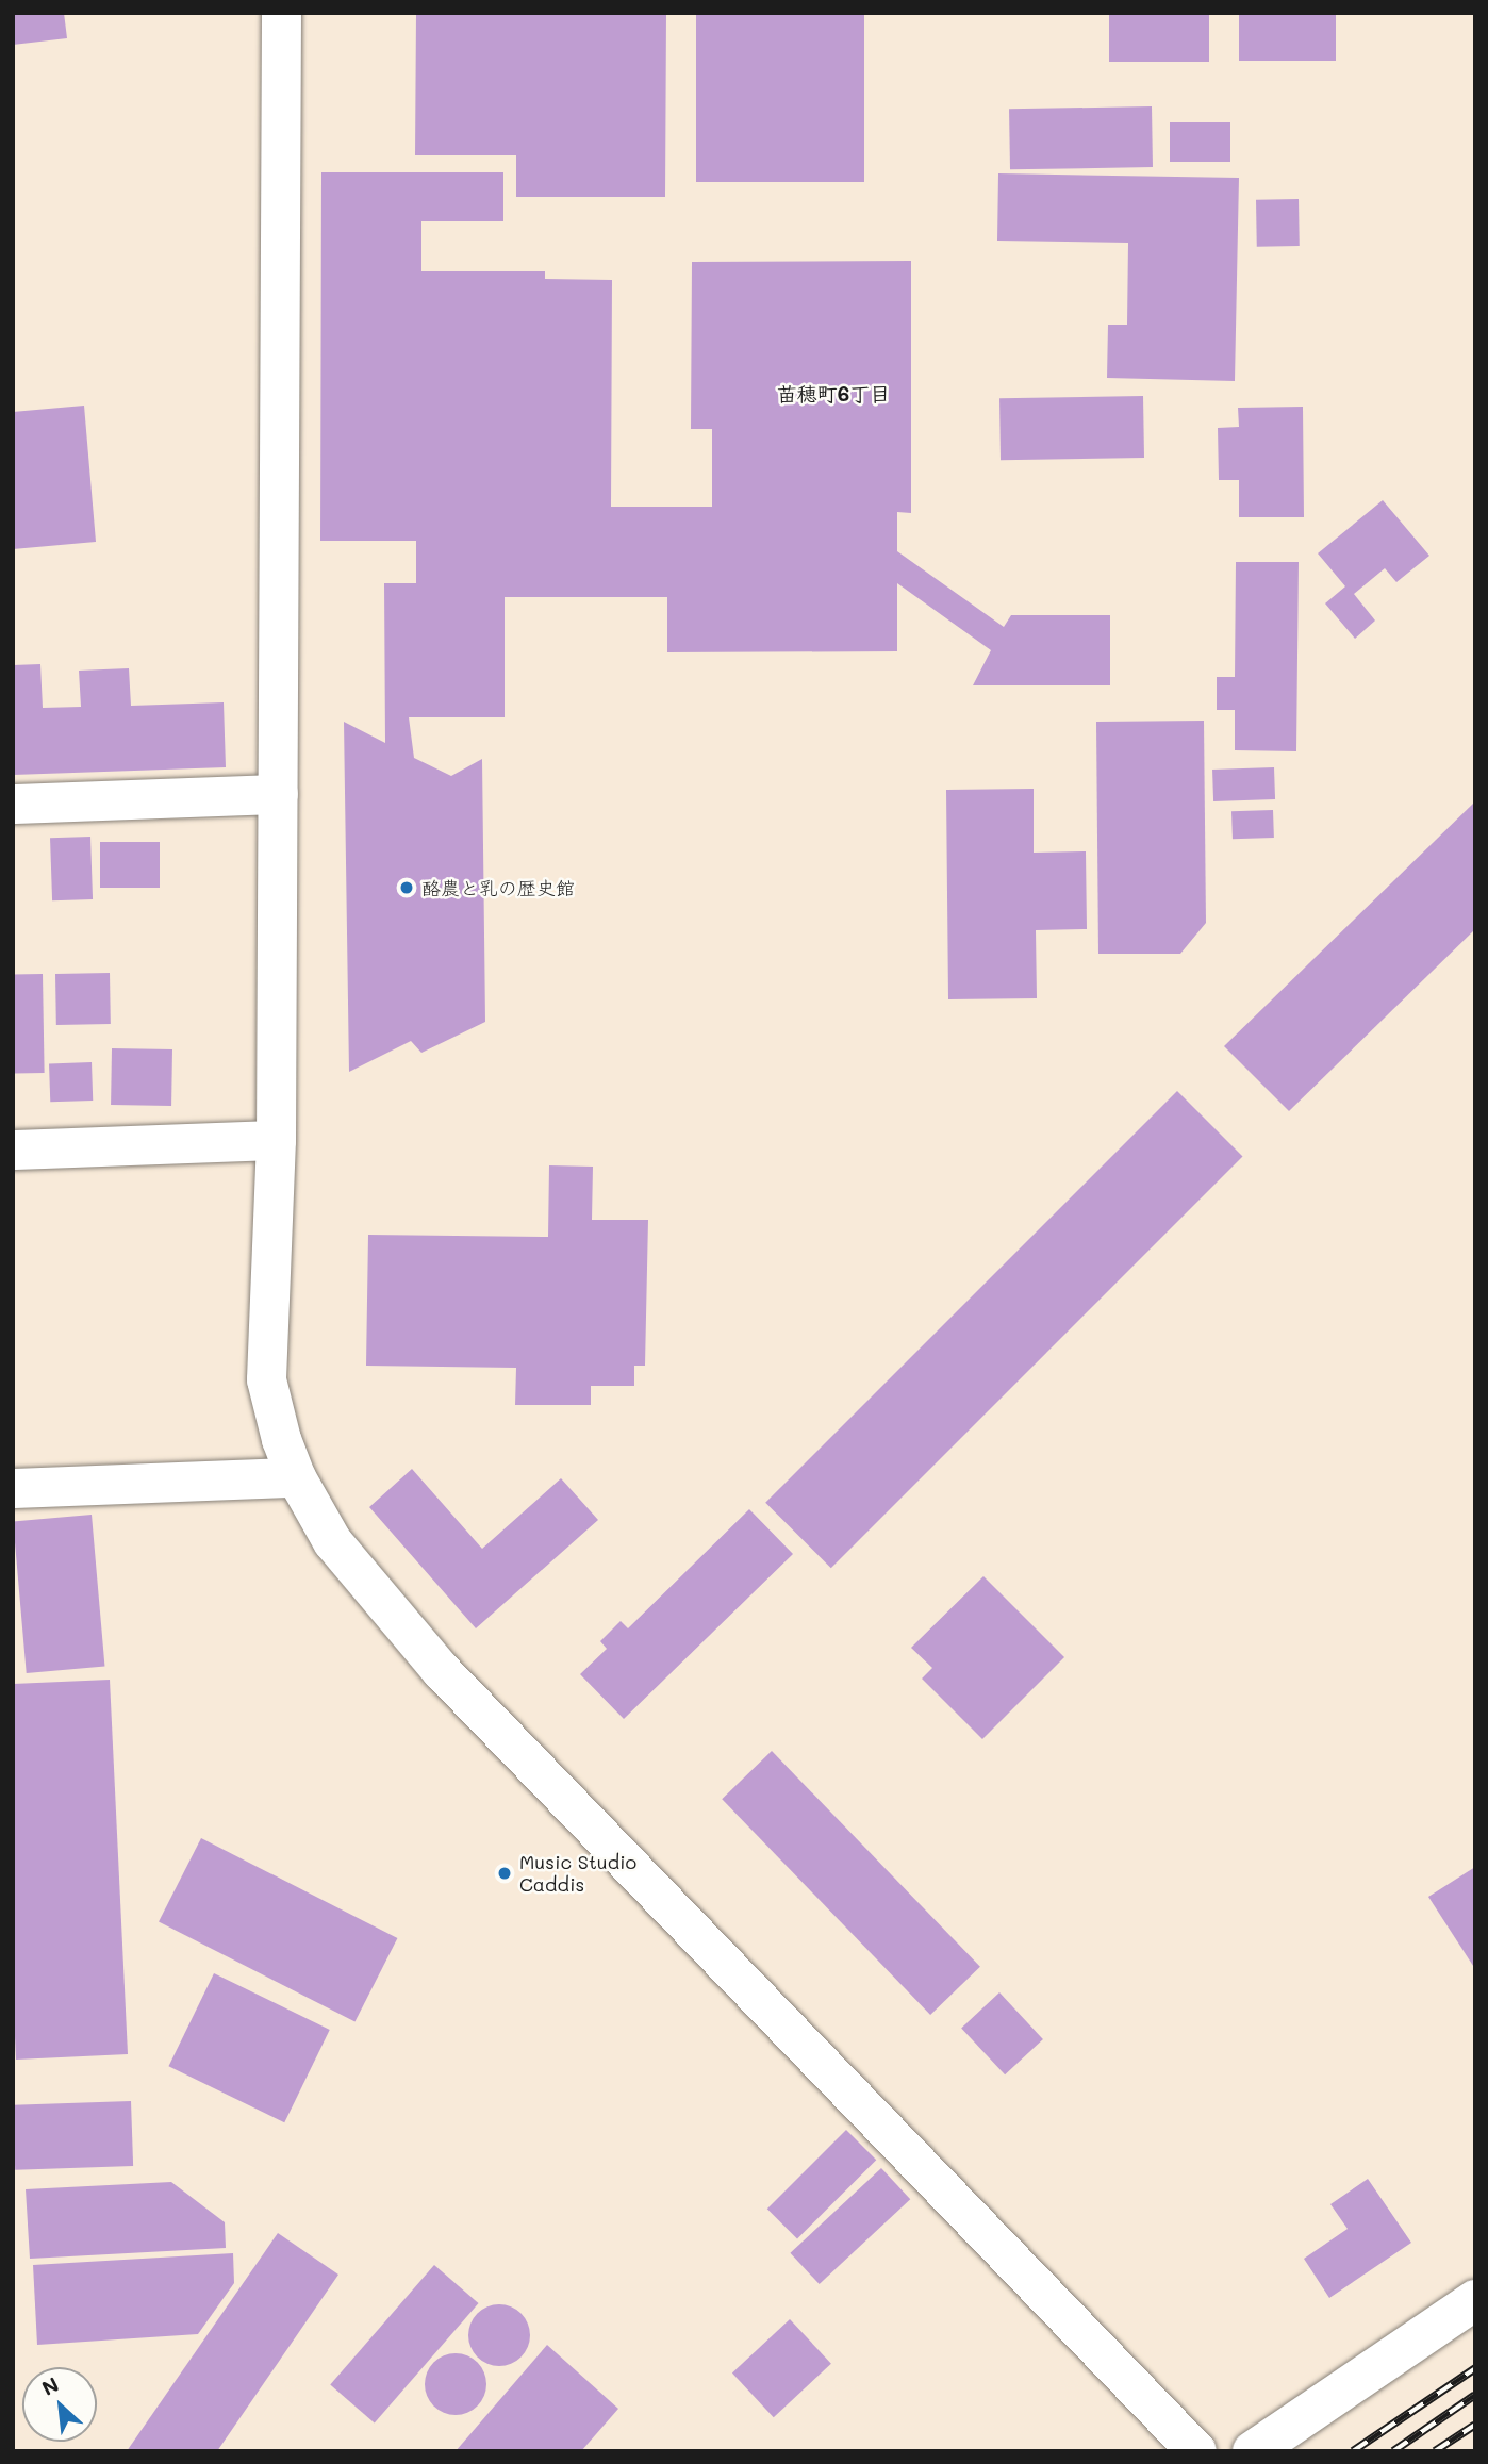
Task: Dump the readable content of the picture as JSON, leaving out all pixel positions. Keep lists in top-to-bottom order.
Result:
{
  "districts": ["苗穂町6丁目"],
  "places": ["酪農と乳の歴史館", "Music Studio Caddis"],
  "north": "top left"
}
